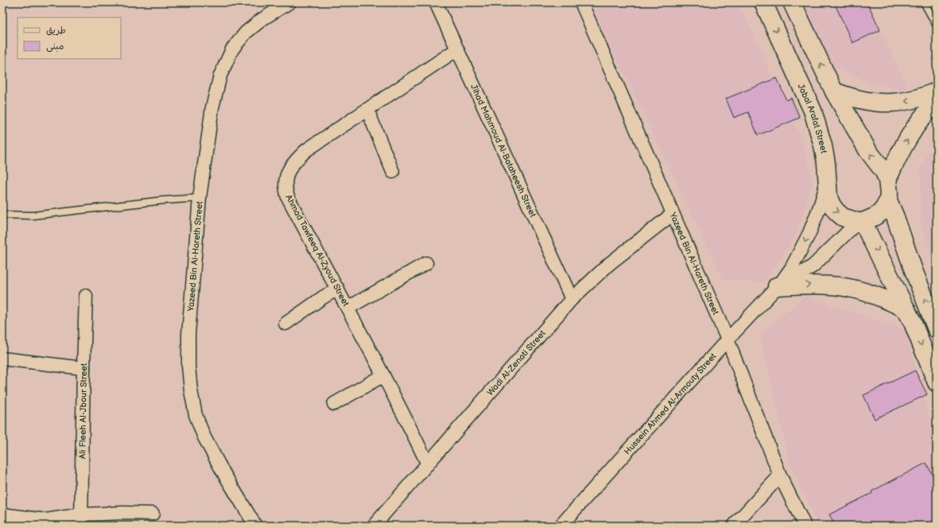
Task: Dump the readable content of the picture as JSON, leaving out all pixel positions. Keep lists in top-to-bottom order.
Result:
{
  "streets": {
    "main road": ["Jabal Arafat Street"],
    "street": [
      "Jihad Mahmoud Al-Bataheesh Street",
      "Ahmad Tawfeeq Al-Zyoud Street",
      "Yazeed Bin Al-Hareth Street",
      "Wadi Al-Zenati Street",
      "Hussein Ahmed Al-Armouty Street",
      "Ali Fleeh Al-Jbour Street"
    ]
  },
  "crossings": [
    ["Jabal Arafat Street", "Hussein Ahmed Al-Armouty Street"],
    ["Jihad Mahmoud Al-Bataheesh Street", "Ahmad Tawfeeq Al-Zyoud Street"],
    ["Jihad Mahmoud Al-Bataheesh Street", "Wadi Al-Zenati Street"],
    ["Ahmad Tawfeeq Al-Zyoud Street", "Wadi Al-Zenati Street"],
    ["Yazeed Bin Al-Hareth Street", "Wadi Al-Zenati Street"],
    ["Yazeed Bin Al-Hareth Street", "Hussein Ahmed Al-Armouty Street"]
  ],
  "legend": ["طريق", "مبنى"]
}
